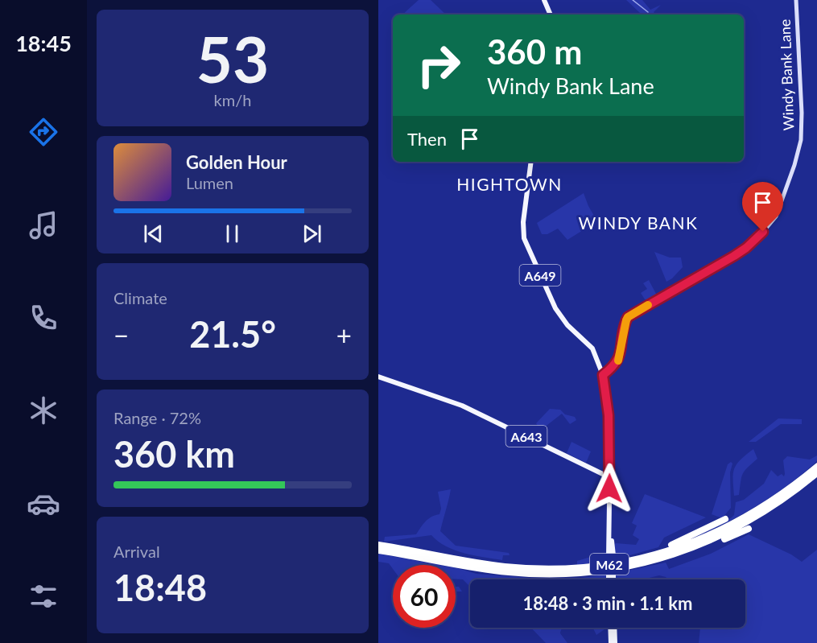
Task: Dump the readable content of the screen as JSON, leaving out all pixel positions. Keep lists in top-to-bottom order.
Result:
{
  "streets": {
    "highway": ["M62"],
    "main road": ["Windy Bank Lane", "A649", "A643"]
  },
  "crossings": [
    ["Windy Bank Lane", "A649"],
    ["A649", "A643"]
  ],
  "districts": ["HIGHTOWN", "WINDY BANK"],
  "page": {
    "tabs": "18:45",
    "tile": [
      ["53", "km/h"],
      "Climate",
      ["Range · 72%", "360 km"],
      ["Arrival", "18:48"]
    ],
    "turn": ["360 m", "Windy Bank Lane"],
    "then": "Then",
    "song": ["Golden Hour", "Lumen"],
    "heat": ["−", "21.5°", "+"],
    "limit": "60",
    "trip": "18:48 · 3 min · 1.1 km"
  }
}
